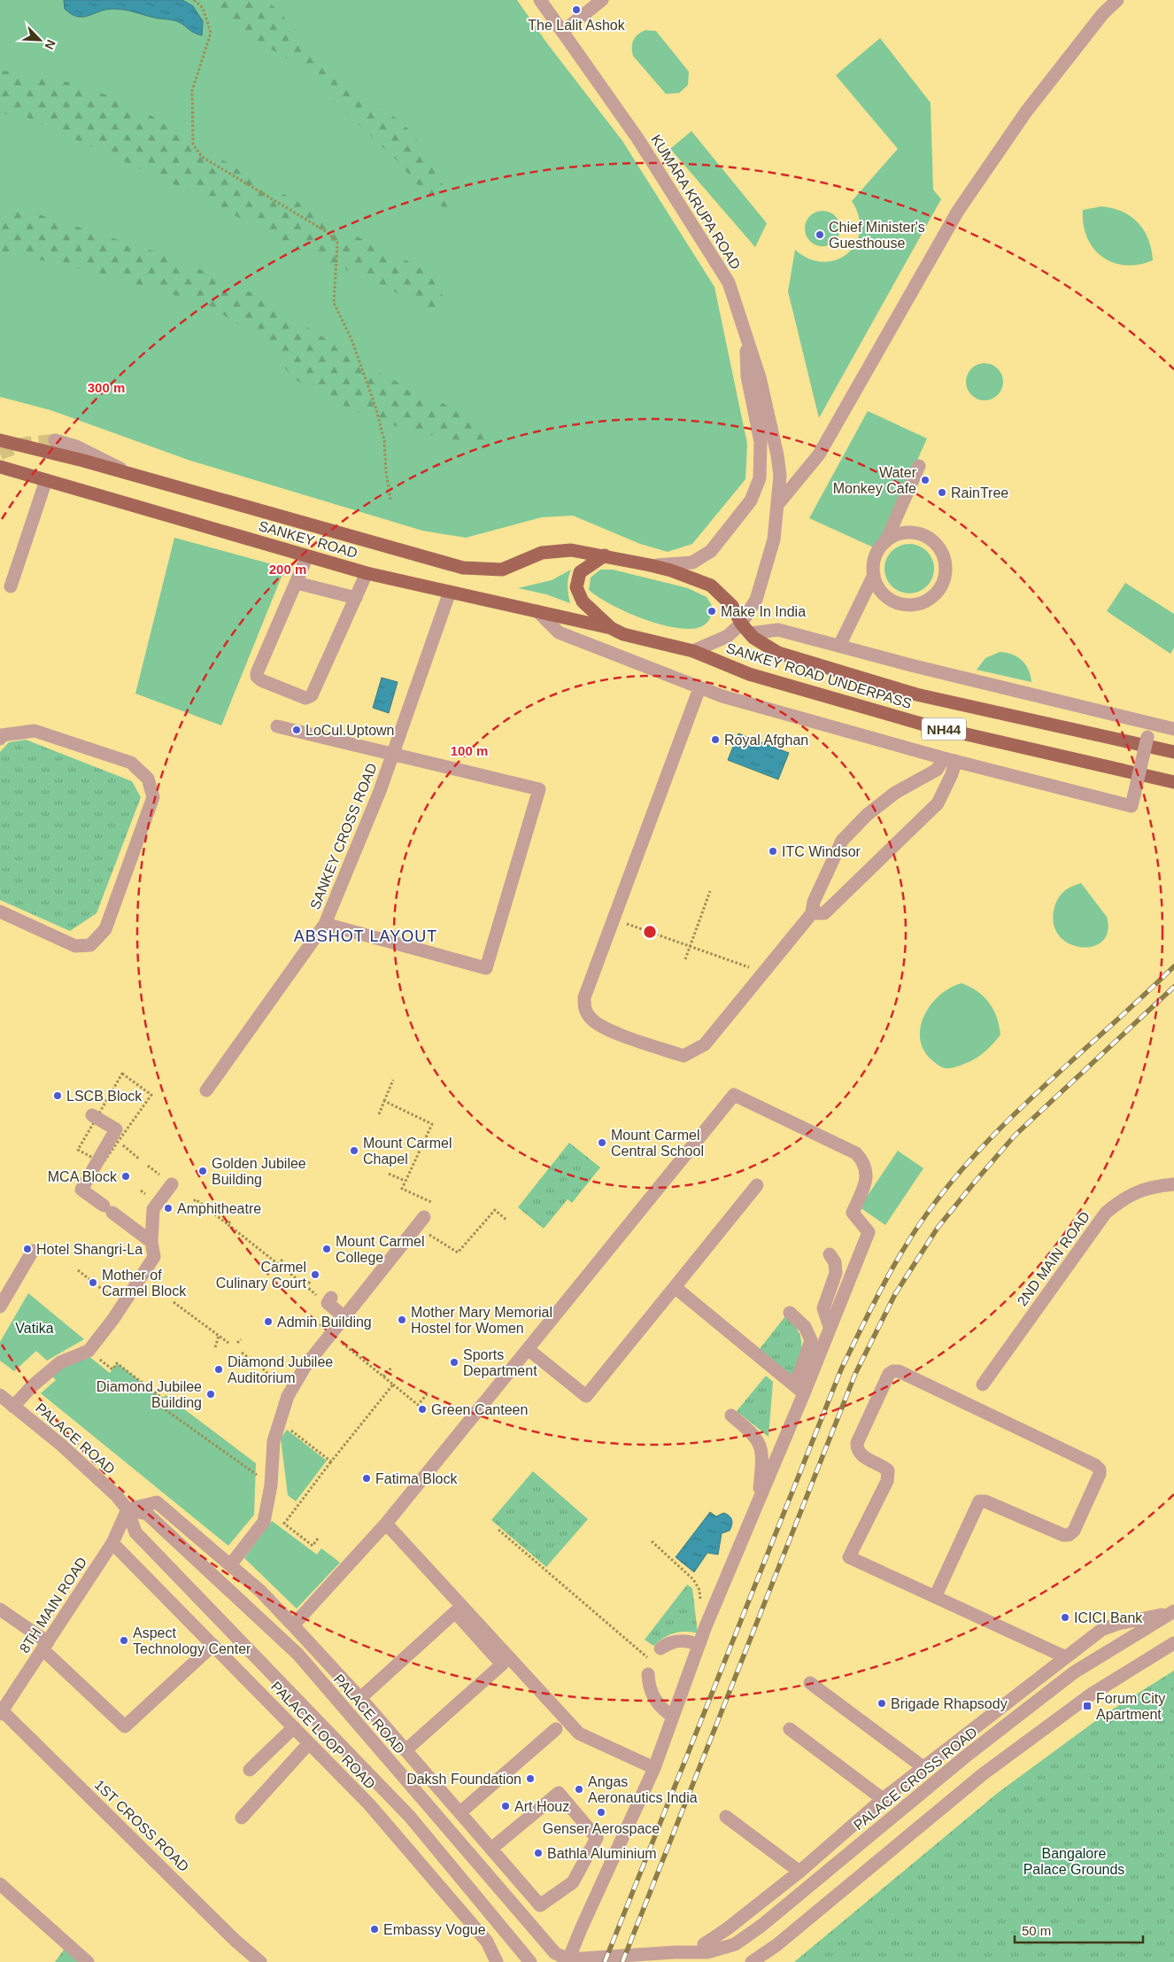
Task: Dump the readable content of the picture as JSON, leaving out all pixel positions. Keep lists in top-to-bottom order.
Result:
{
  "streets": {
    "main road": ["SANKEY ROAD", "SANKEY ROAD UNDERPASS", "NH44"],
    "street": [
      "KUMARA KRUPA ROAD",
      "SANKEY CROSS ROAD",
      "2ND MAIN ROAD",
      "PALACE ROAD",
      "8TH MAIN ROAD",
      "PALACE LOOP ROAD",
      "PALACE CROSS ROAD",
      "1ST CROSS ROAD"
    ]
  },
  "crossings": [
    ["KUMARA KRUPA ROAD", "SANKEY ROAD"],
    ["KUMARA KRUPA ROAD", "SANKEY ROAD UNDERPASS"],
    ["SANKEY ROAD", "SANKEY ROAD UNDERPASS"],
    ["SANKEY ROAD", "SANKEY CROSS ROAD"],
    ["PALACE ROAD", "8TH MAIN ROAD"],
    ["PALACE ROAD", "PALACE CROSS ROAD"],
    ["8TH MAIN ROAD", "PALACE LOOP ROAD"],
    ["8TH MAIN ROAD", "1ST CROSS ROAD"]
  ],
  "districts": ["ABSHOT LAYOUT"],
  "parks": ["Vatika", "Bangalore Palace Grounds"],
  "places": {
    "other": [
      "The Lalit Ashok",
      "Chief Minister's Guesthouse",
      "Water Monkey Cafe",
      "RainTree",
      "Make In India",
      "LoCul.Uptown",
      "Royal Afghan",
      "ITC Windsor",
      "LSCB Block",
      "Mount Carmel Central School",
      "Mount Carmel Chapel",
      "Golden Jubilee Building",
      "MCA Block",
      "Amphitheatre",
      "Hotel Shangri-La",
      "Mount Carmel College",
      "Carmel Culinary Court",
      "Mother of Carmel Block",
      "Mother Mary Memorial Hostel for Women",
      "Admin Building",
      "Sports Department",
      "Diamond Jubilee Auditorium",
      "Diamond Jubilee Building",
      "Green Canteen",
      "Fatima Block",
      "ICICI Bank",
      "Aspect Technology Center",
      "Brigade Rhapsody",
      "Daksh Foundation",
      "Angas Aeronautics India",
      "Art Houz",
      "Genser Aerospace",
      "Bathla Aluminium",
      "Embassy Vogue"
    ],
    "transit": ["Forum City Apartment"]
  },
  "scale_bar": "50 m",
  "north": "bottom right",
  "rings": ["300 m", "200 m", "100 m"]
}
